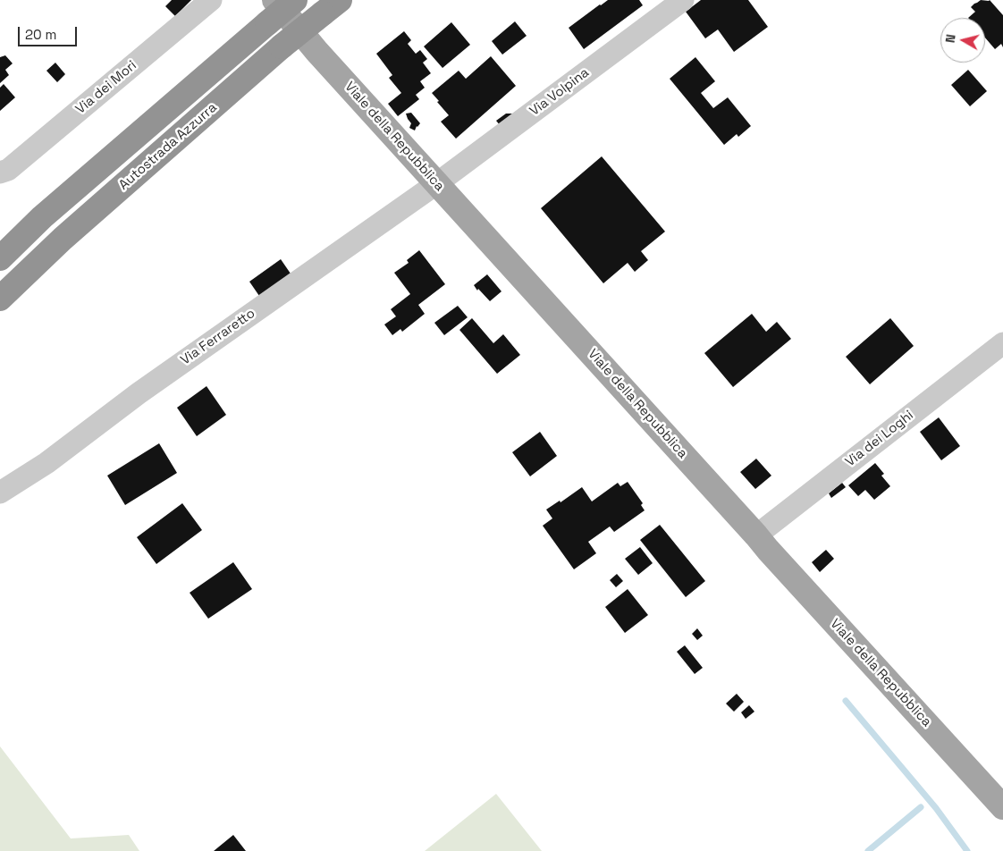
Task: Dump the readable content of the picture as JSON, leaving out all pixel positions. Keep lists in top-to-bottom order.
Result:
{
  "streets": {
    "highway": ["Autostrada Azzurra"],
    "main road": ["Viale della Repubblica"],
    "street": [
      "Via dei Mori",
      "Via Volpina",
      "Via Ferraretto",
      "Via dei Loghi"
    ]
  },
  "crossings": [
    ["Via Volpina", "Viale della Repubblica"],
    ["Via Volpina", "Via Ferraretto"],
    ["Viale della Repubblica", "Via Ferraretto"],
    ["Viale della Repubblica", "Via dei Loghi"]
  ],
  "scale_bar": "20 m",
  "north": "left"
}
